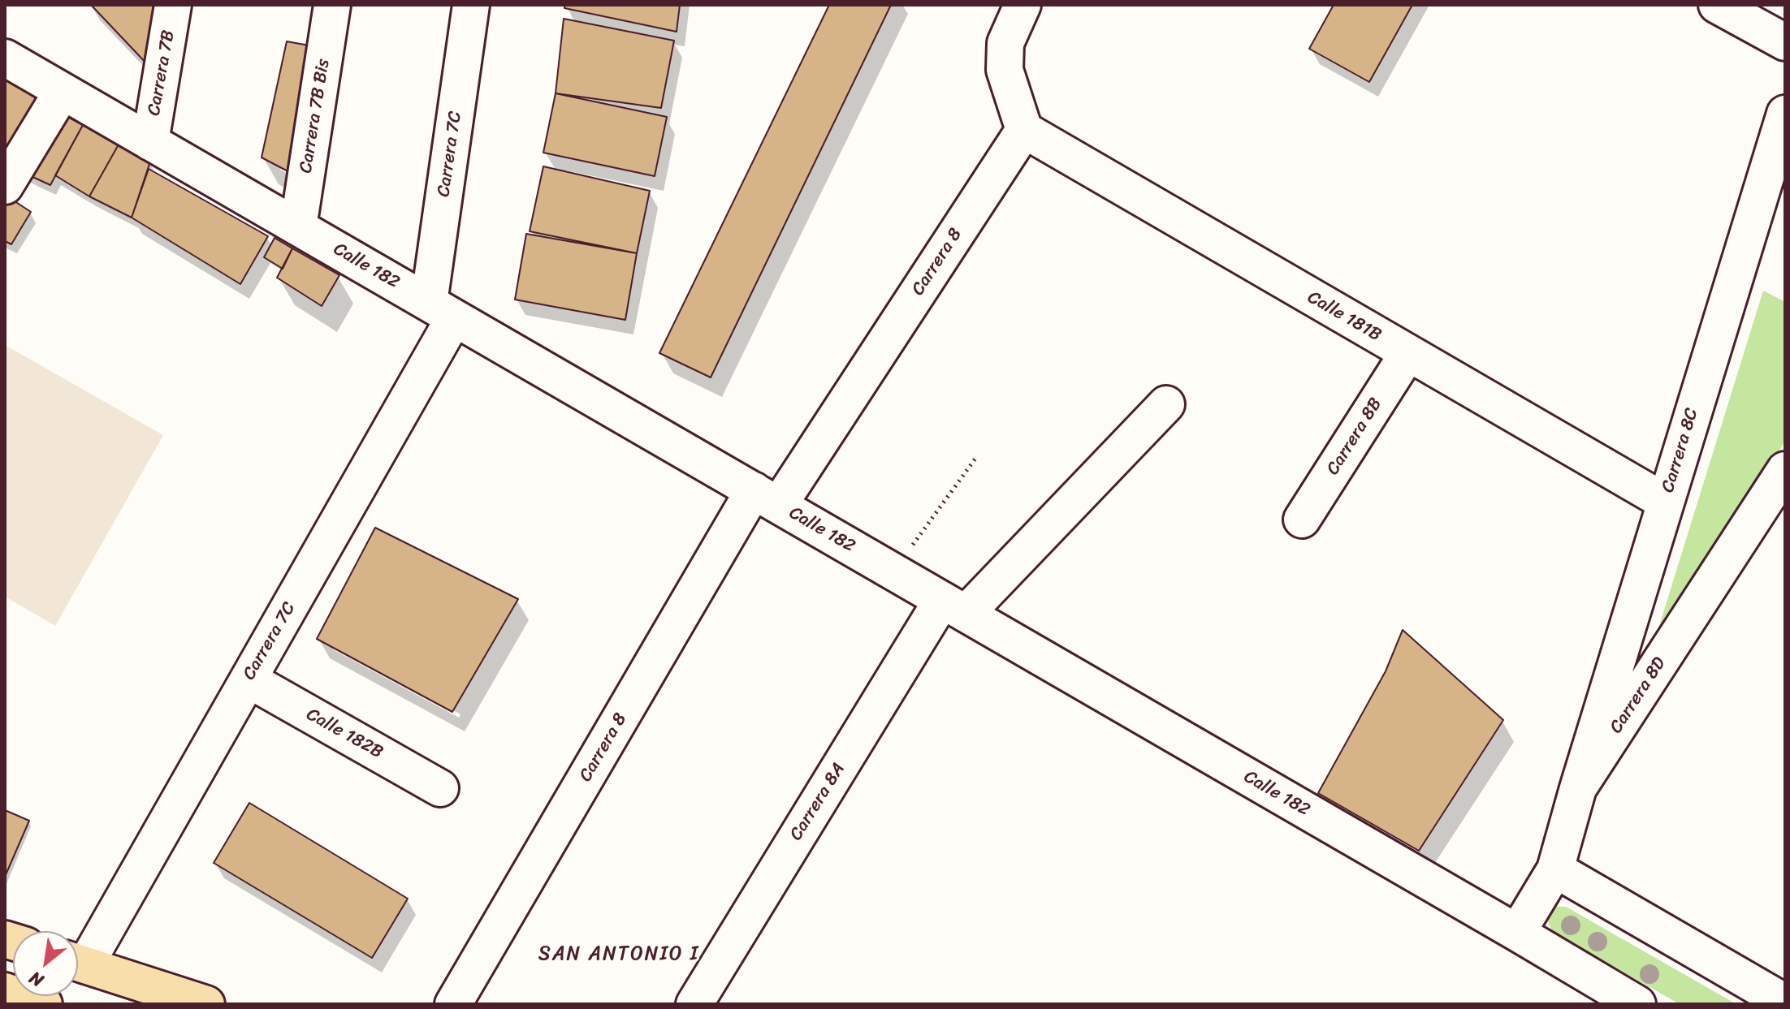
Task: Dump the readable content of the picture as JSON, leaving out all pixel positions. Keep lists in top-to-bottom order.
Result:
{
  "streets": {
    "street": [
      "Carrera 7B",
      "Carrera 7B Bis",
      "Carrera 7C",
      "Carrera 8",
      "Calle 182",
      "Calle 181B",
      "Carrera 8B",
      "Carrera 8C",
      "Carrera 8D",
      "Calle 182B",
      "Carrera 8A"
    ]
  },
  "crossings": [
    ["Carrera 7B", "Calle 182"],
    ["Carrera 7B Bis", "Calle 182"],
    ["Carrera 7C", "Calle 182"],
    ["Carrera 7C", "Calle 182B"],
    ["Carrera 8", "Calle 182"],
    ["Carrera 8", "Calle 181B"],
    ["Calle 182", "Carrera 8D"],
    ["Calle 182", "Carrera 8A"],
    ["Calle 181B", "Carrera 8B"],
    ["Calle 181B", "Carrera 8C"],
    ["Carrera 8C", "Carrera 8D"]
  ],
  "districts": ["SAN ANTONIO I"],
  "north": "bottom left"
}
